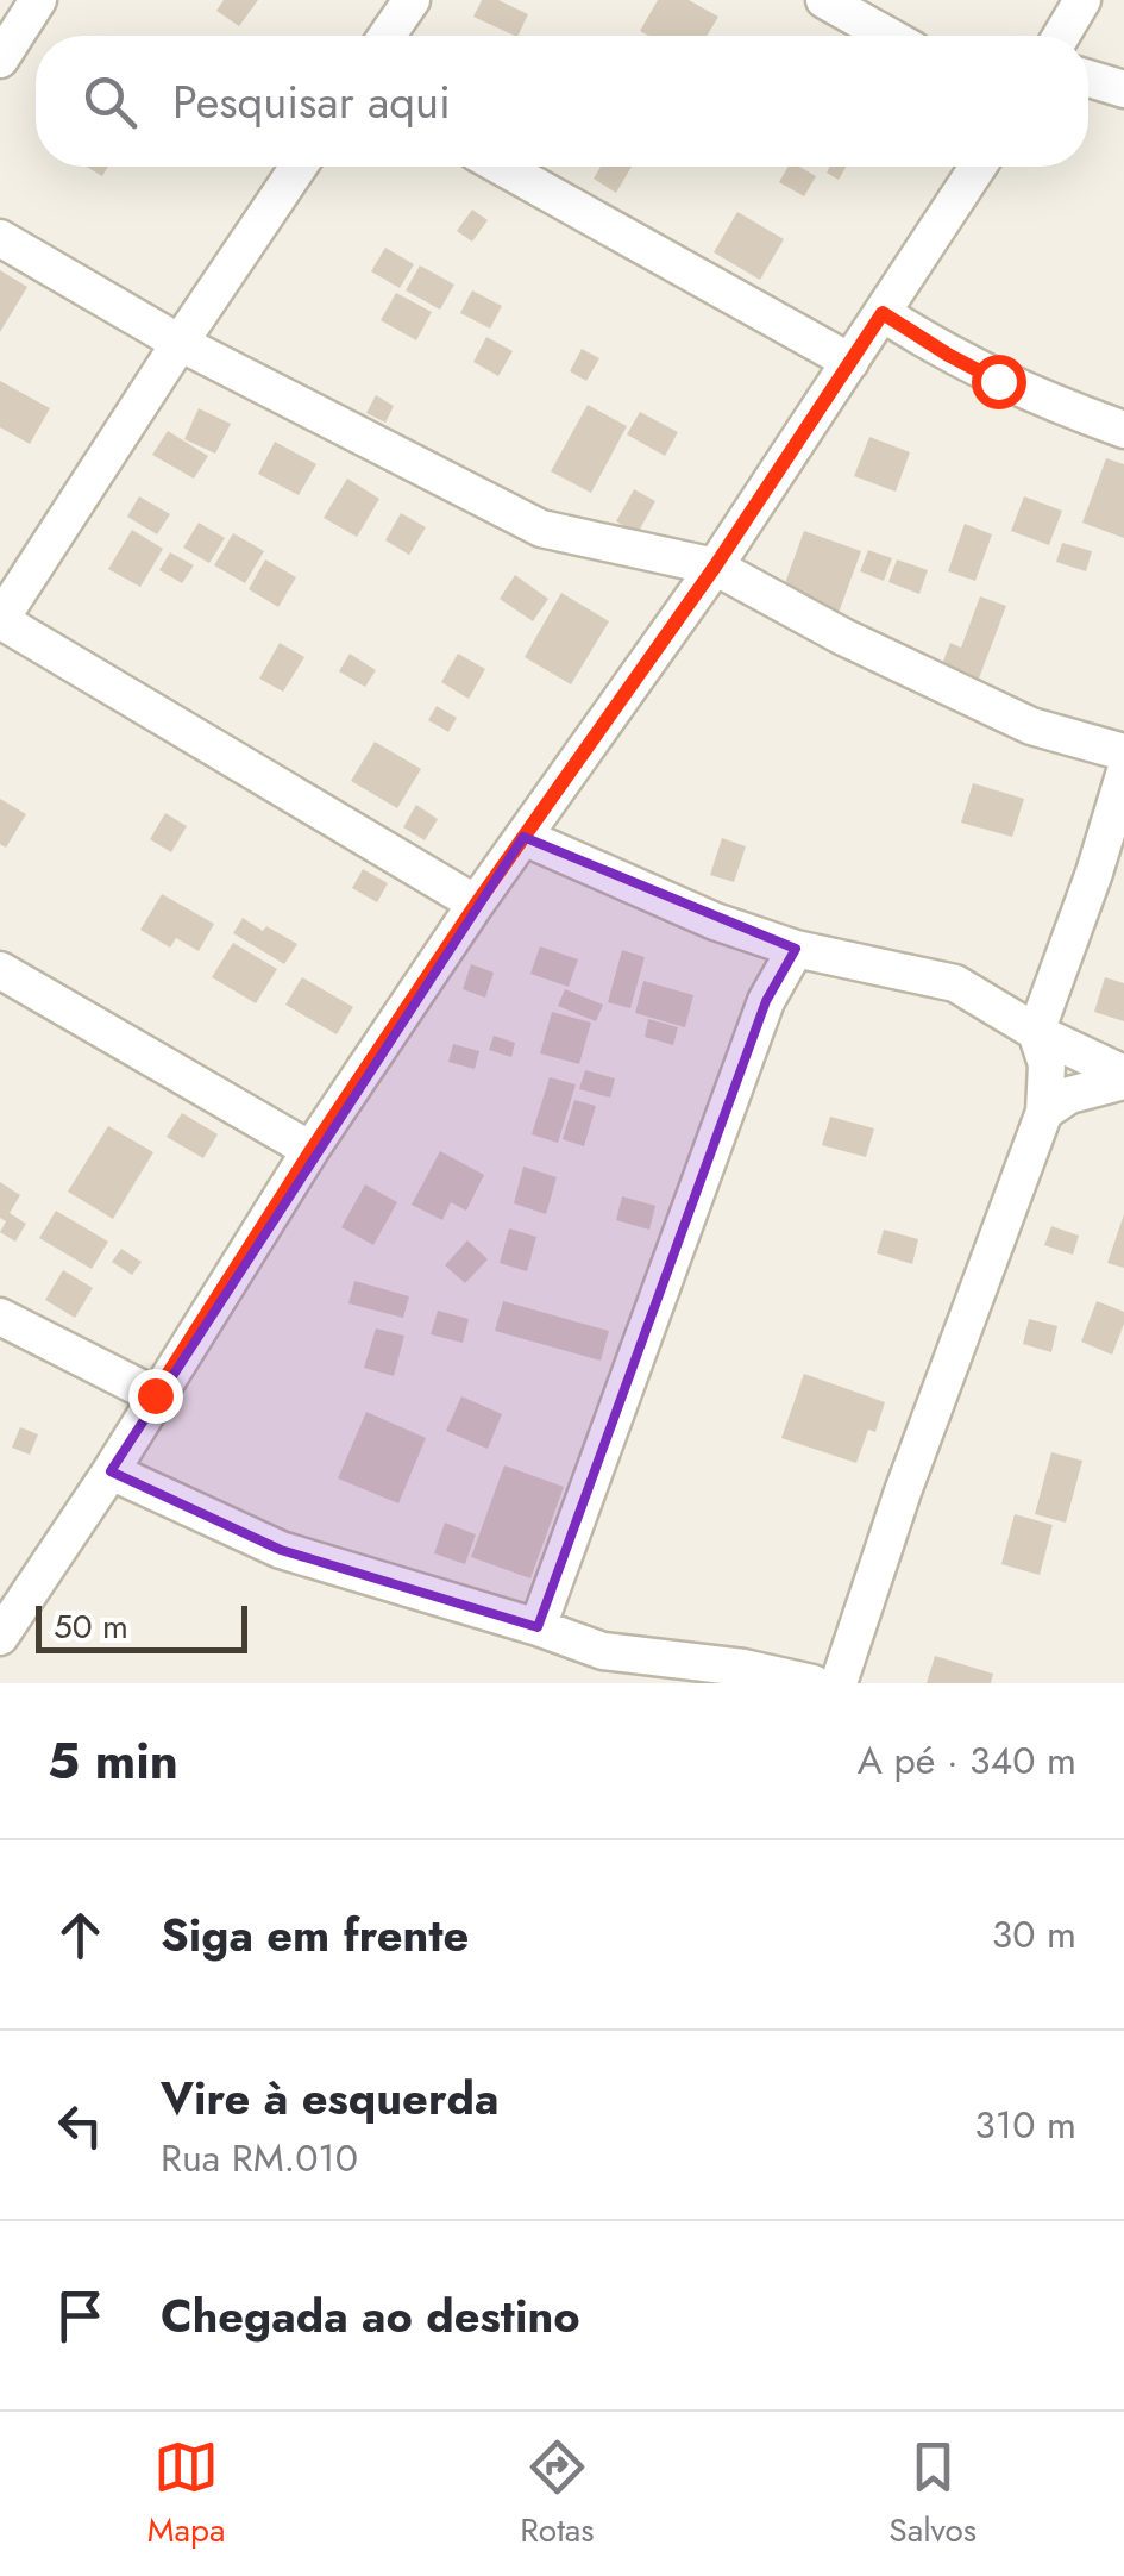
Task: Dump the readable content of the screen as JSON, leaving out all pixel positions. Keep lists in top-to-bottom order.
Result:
{
  "scale_bar": "50 m",
  "page": {
    "search": "Pesquisar aqui",
    "scale": "50 m",
    "heading": ["5 min", "A pé · 340 m"],
    "list": [
      ["Siga em frente", "30 m"],
      ["Vire à esquerda", "Rua RM.010", "310 m"],
      "Chegada ao destino"
    ],
    "nav": ["Mapa", "Rotas", "Salvos"]
  }
}
